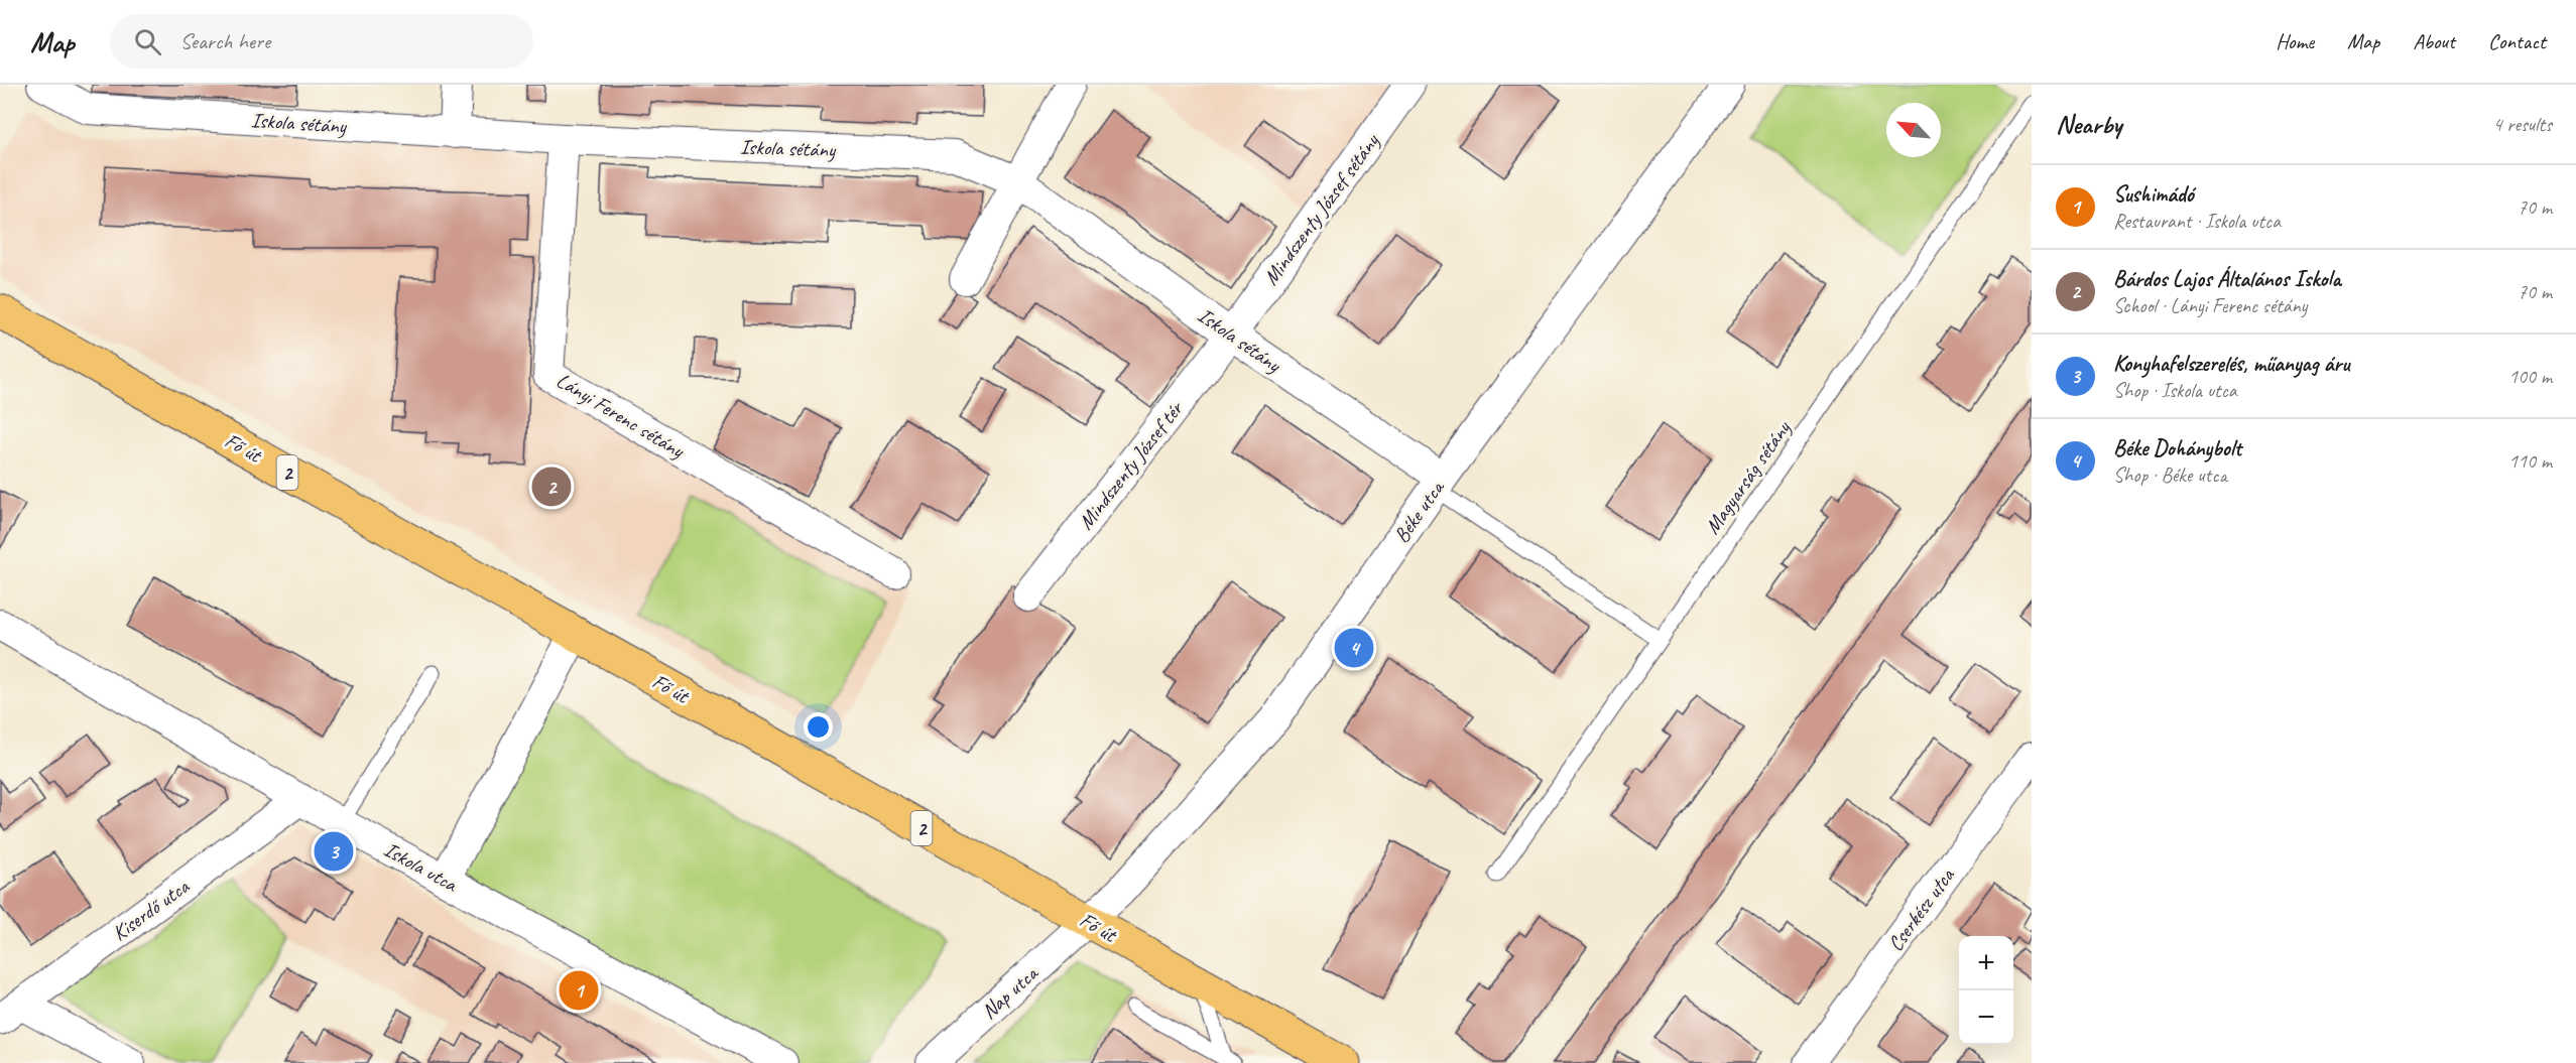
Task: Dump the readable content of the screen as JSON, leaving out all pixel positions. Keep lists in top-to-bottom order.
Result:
{
  "streets": {
    "main road": ["Fő út", "2"],
    "street": [
      "Iskola sétány",
      "Mindszenty József sétány",
      "Lányi Ferenc sétány",
      "Mindszenty József tér",
      "Béke utca",
      "Iskola utca",
      "Kiserdő utca",
      "Cserkész utca",
      "Nap utca"
    ],
    "lane": ["Magyarság sétány"]
  },
  "crossings": [
    ["Iskola sétány", "Mindszenty József sétány"],
    ["Iskola sétány", "Lányi Ferenc sétány"],
    ["Iskola sétány", "Mindszenty József tér"],
    ["Iskola sétány", "Magyarság sétány"],
    ["Iskola sétány", "Béke utca"],
    ["Mindszenty József sétány", "Mindszenty József tér"],
    ["Fő út", "Béke utca"],
    ["Fő út", "Nap utca"],
    ["Béke utca", "Nap utca"],
    ["Iskola utca", "Kiserdő utca"]
  ],
  "north": "top left",
  "page": {
    "header": "Map",
    "search": "Search here",
    "nav": [
      "Home",
      "Map",
      "About",
      "Contact"
    ],
    "heading": ["Nearby", "4 results"],
    "list": [
      {
        "mark": "1",
        "name": "Sushimádó",
        "note": "Restaurant · Iskola utca",
        "value": "70 m"
      },
      {
        "mark": "2",
        "name": "Bárdos Lajos Általános Iskola",
        "note": "School · Lányi Ferenc sétány",
        "value": "70 m"
      },
      {
        "mark": "3",
        "name": "Konyhafelszerelés, műanyag áru",
        "note": "Shop · Iskola utca",
        "value": "100 m"
      },
      {
        "mark": "4",
        "name": "Béke Dohánybolt",
        "note": "Shop · Béke utca",
        "value": "110 m"
      }
    ],
    "pins": [
      "2",
      "4",
      "3",
      "1"
    ],
    "map_buttons": ["+", "−"]
  }
}
